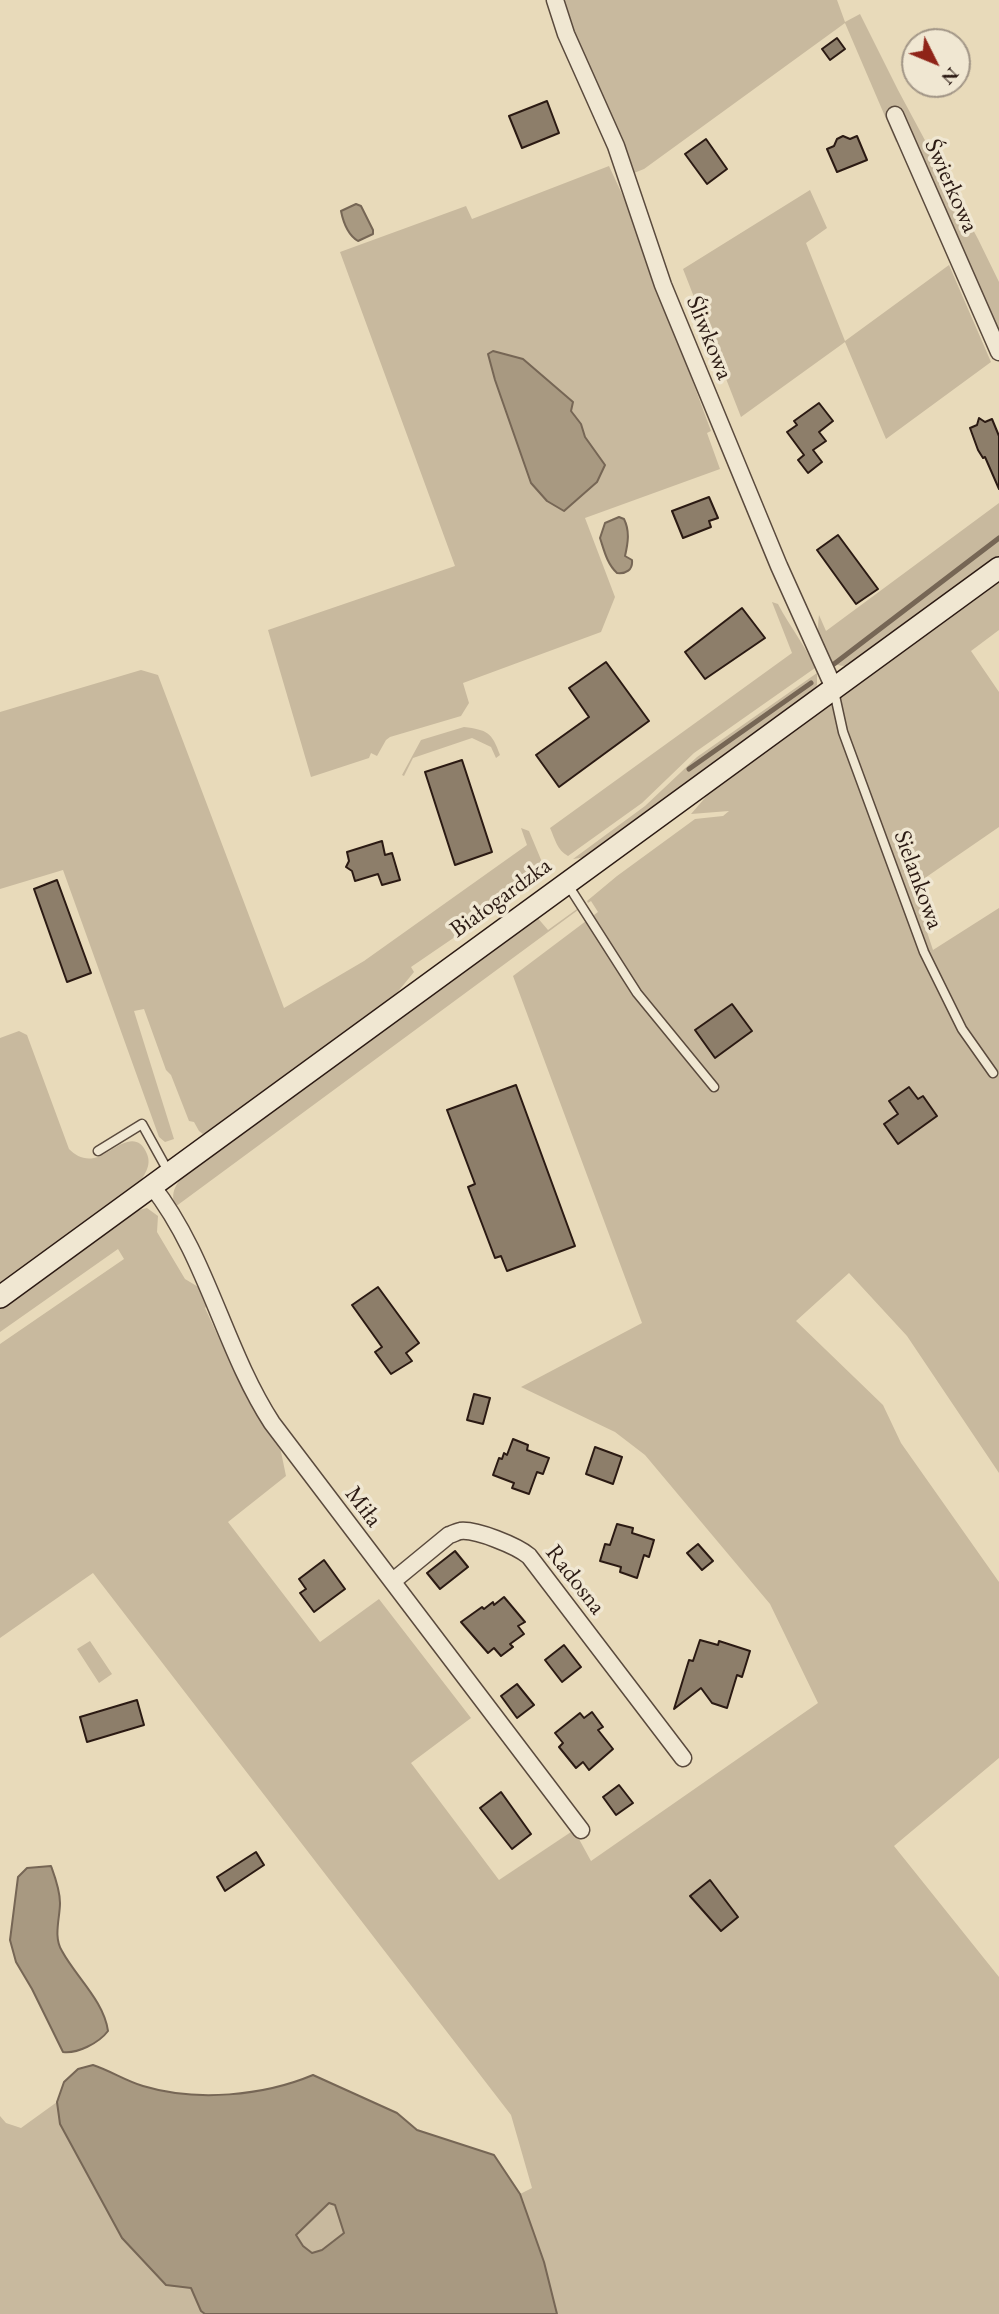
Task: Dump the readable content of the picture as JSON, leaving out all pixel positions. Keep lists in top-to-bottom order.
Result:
{
  "streets": {
    "main road": ["Białogardzka"],
    "street": [
      "Świerkowa",
      "Śliwkowa",
      "Miła",
      "Radosna"
    ],
    "lane": ["Sielankowa"]
  },
  "crossings": [
    ["Śliwkowa", "Sielankowa"],
    ["Śliwkowa", "Białogardzka"],
    ["Sielankowa", "Białogardzka"],
    ["Białogardzka", "Miła"],
    ["Miła", "Radosna"]
  ],
  "north": "bottom right"
}
